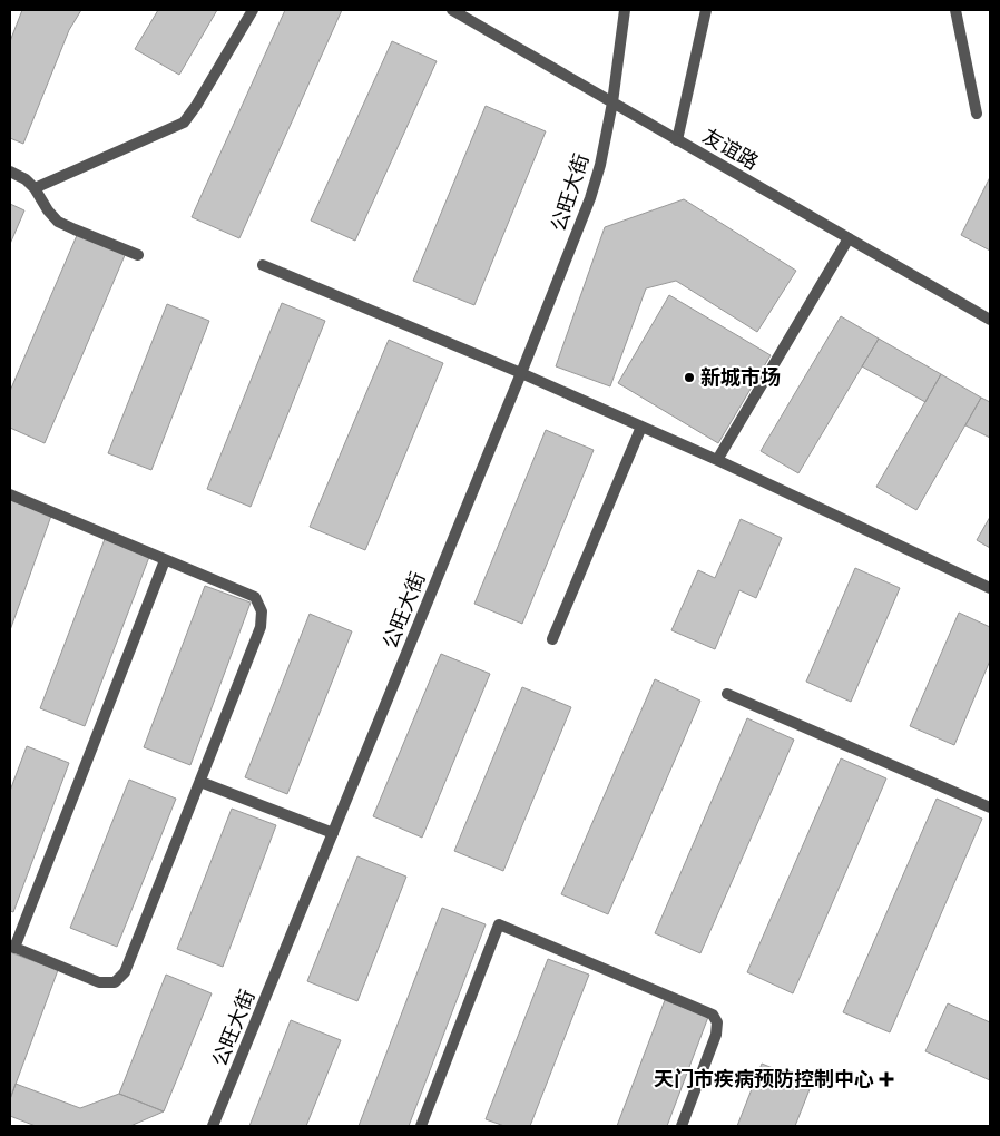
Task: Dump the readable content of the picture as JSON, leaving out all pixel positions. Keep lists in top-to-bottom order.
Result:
{
  "streets": {
    "street": ["友谊路", "公旺大街"]
  },
  "crossings": [
    ["友谊路", "公旺大街"]
  ],
  "places": {
    "other": ["新城市场"],
    "health": ["天门市疾病预防控制中心"]
  }
}
